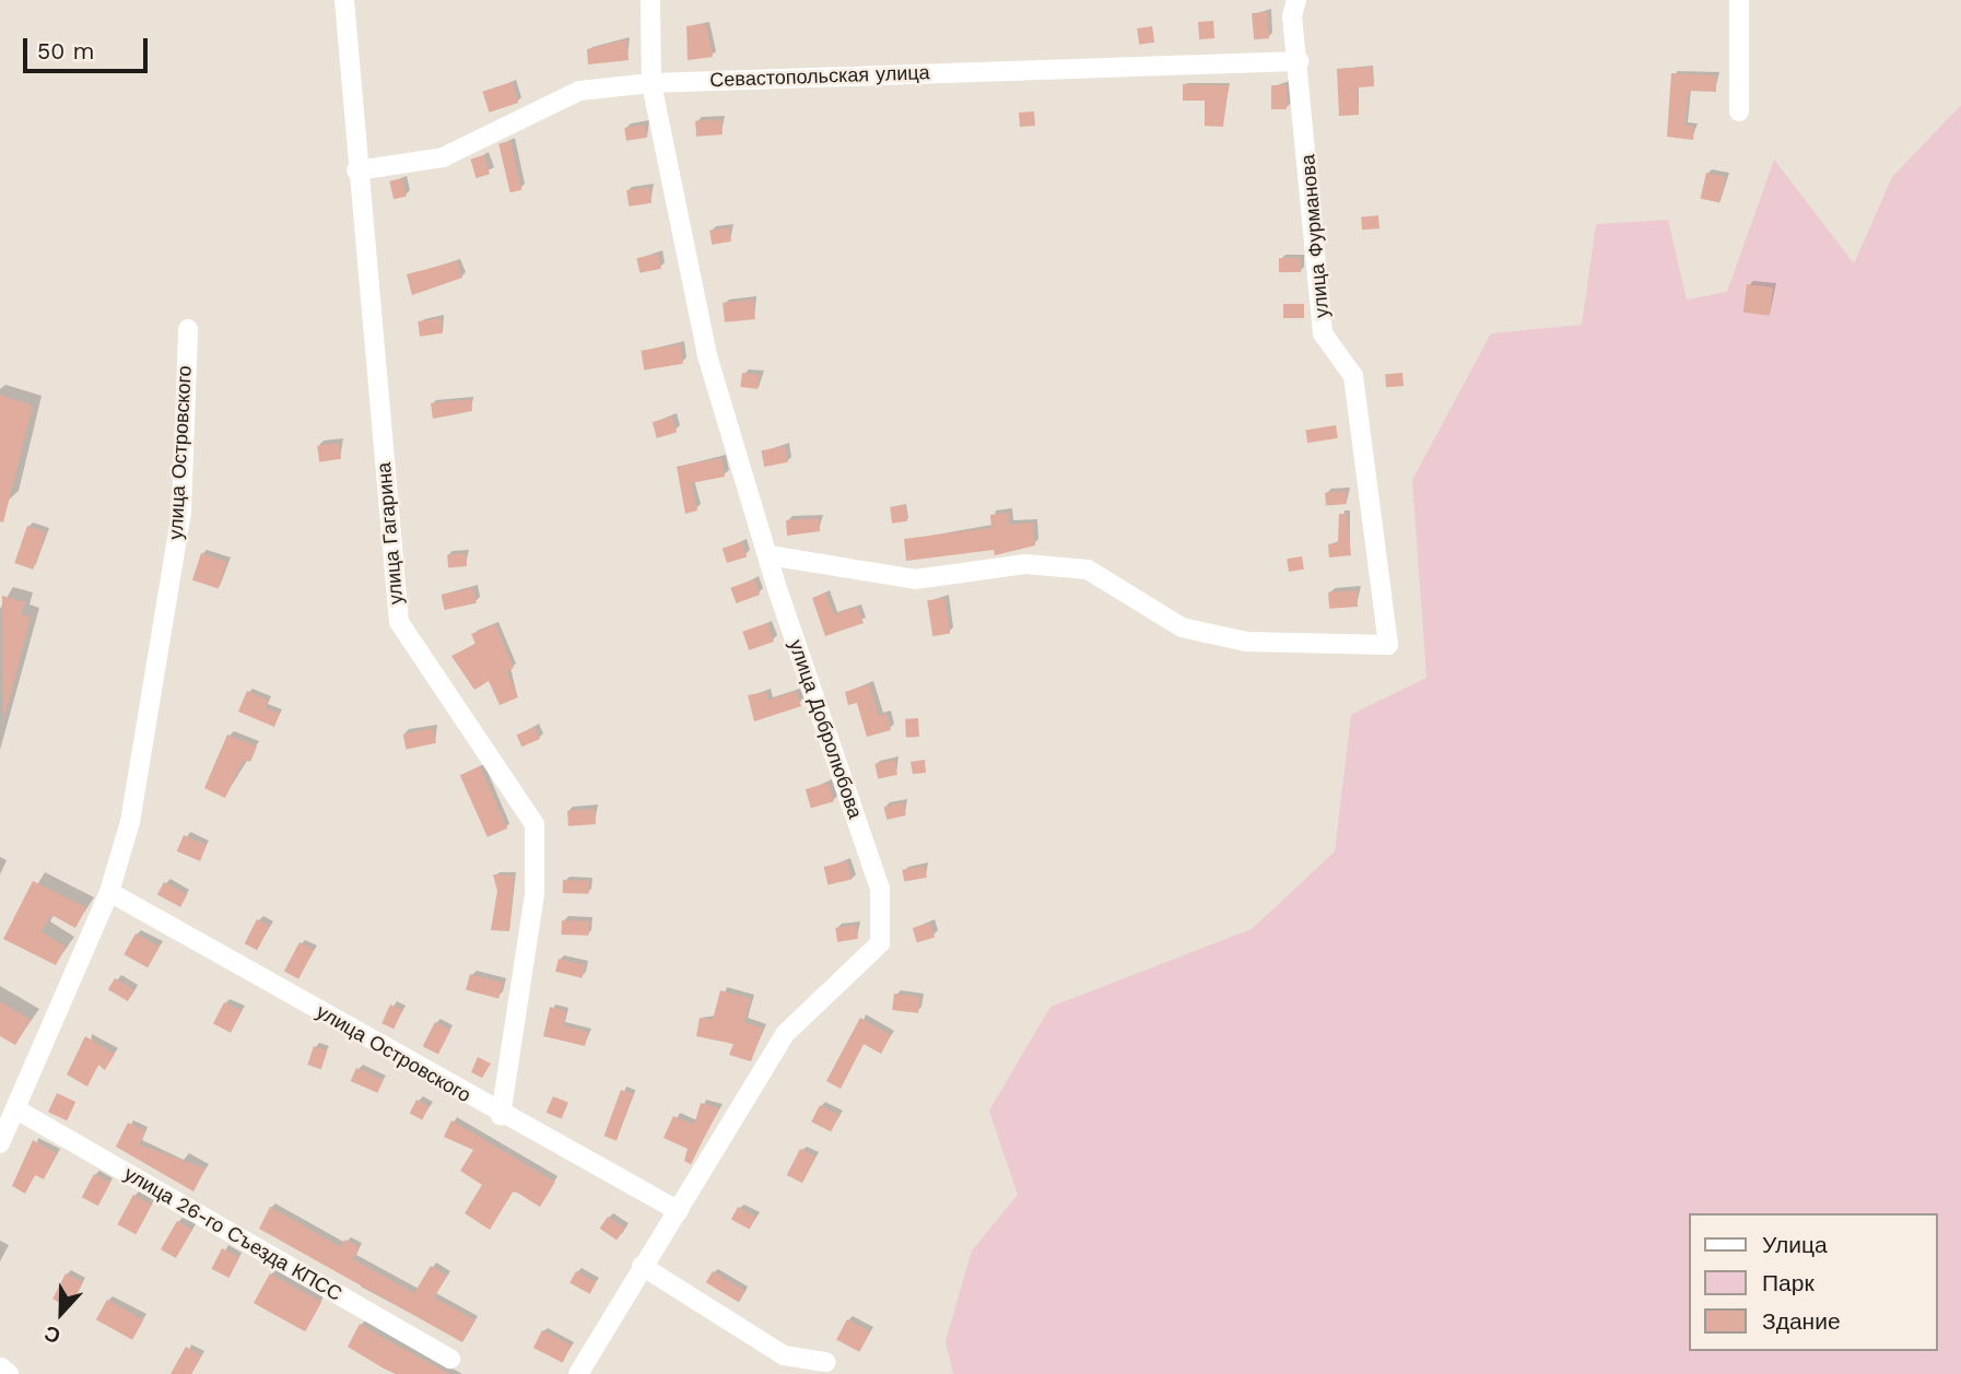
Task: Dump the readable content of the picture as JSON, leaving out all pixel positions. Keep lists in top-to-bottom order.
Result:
{
  "streets": {
    "street": [
      "Севастопольская улица",
      "улица Фурманова",
      "улица Островского",
      "улица Гагарина",
      "улица Добролюбова",
      "улица 26-го Съезда КПСС"
    ]
  },
  "crossings": [
    ["Севастопольская улица", "улица Фурманова"],
    ["Севастопольская улица", "улица Гагарина"],
    ["Севастопольская улица", "улица Добролюбова"],
    ["улица Фурманова", "улица Добролюбова"],
    ["улица Островского", "улица Гагарина"],
    ["улица Островского", "улица Добролюбова"],
    ["улица Островского", "улица 26-го Съезда КПСС"]
  ],
  "legend": ["Улица", "Парк", "Здание"],
  "scale_bar": "50 m",
  "north": "bottom"
}
